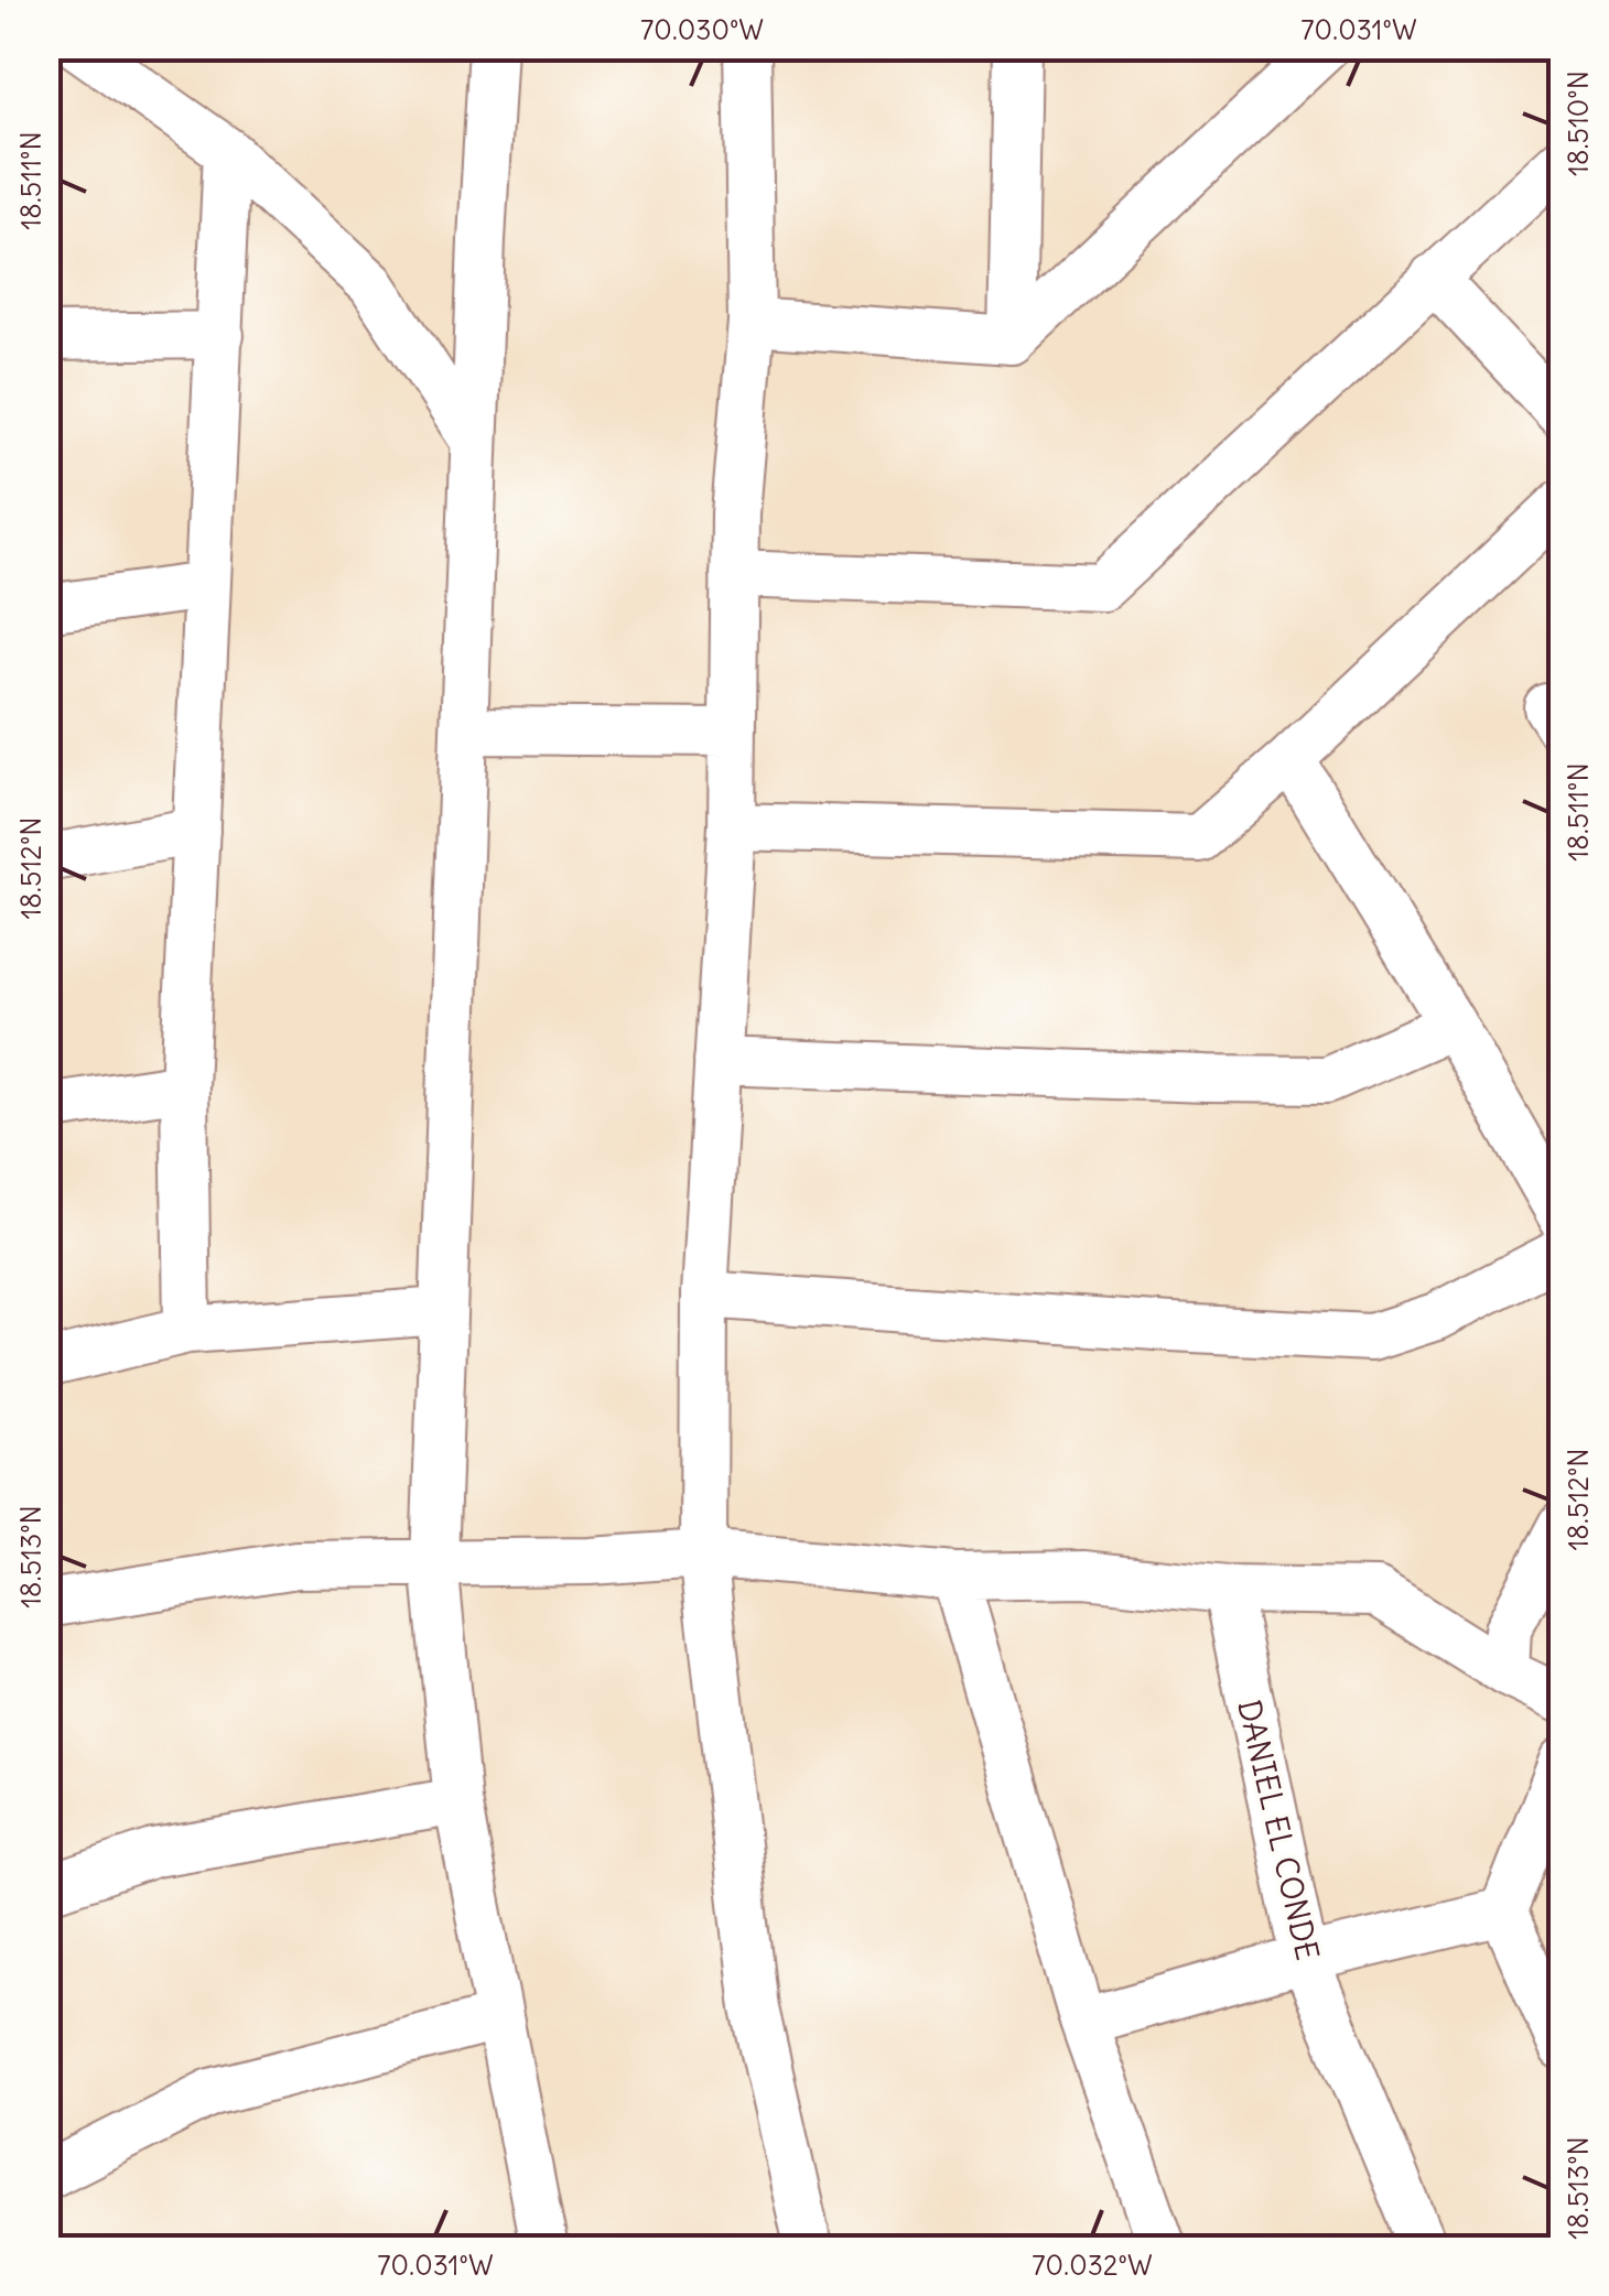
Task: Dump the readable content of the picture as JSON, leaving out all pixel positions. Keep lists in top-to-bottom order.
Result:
{
  "streets": {
    "street": ["DANIEL EL CONDE"]
  },
  "coordinates": [
    "70.030°W",
    "70.031°W",
    "18.510°N",
    "18.511°N",
    "18.512°N",
    "18.513°N",
    "70.032°W"
  ]
}
